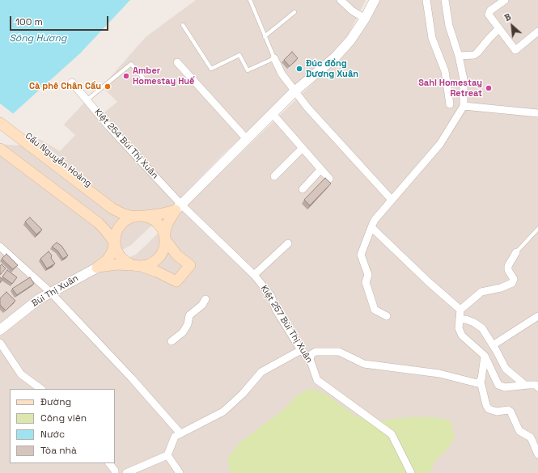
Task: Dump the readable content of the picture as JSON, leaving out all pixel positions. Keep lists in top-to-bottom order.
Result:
{
  "streets": {
    "main road": ["Cầu Nguyễn Hoàng"],
    "street": ["Kiệt 254 Bùi Thị Xuân", "Bùi Thị Xuân", "Kiệt 257 Bùi Thị Xuân"]
  },
  "crossings": [
    ["Kiệt 254 Bùi Thị Xuân", "Kiệt 257 Bùi Thị Xuân"]
  ],
  "water": ["Sông Hương"],
  "places": [
    "Đúc đồng Dương Xuân",
    "Amber Homestay Huế",
    "Cà phê Chân Cầu",
    "Sahi Homestay Retreat"
  ],
  "legend": [
    "Đường",
    "Công viên",
    "Nước",
    "Tòa nhà"
  ],
  "scale_bar": "100 m",
  "north": "top left"
}
